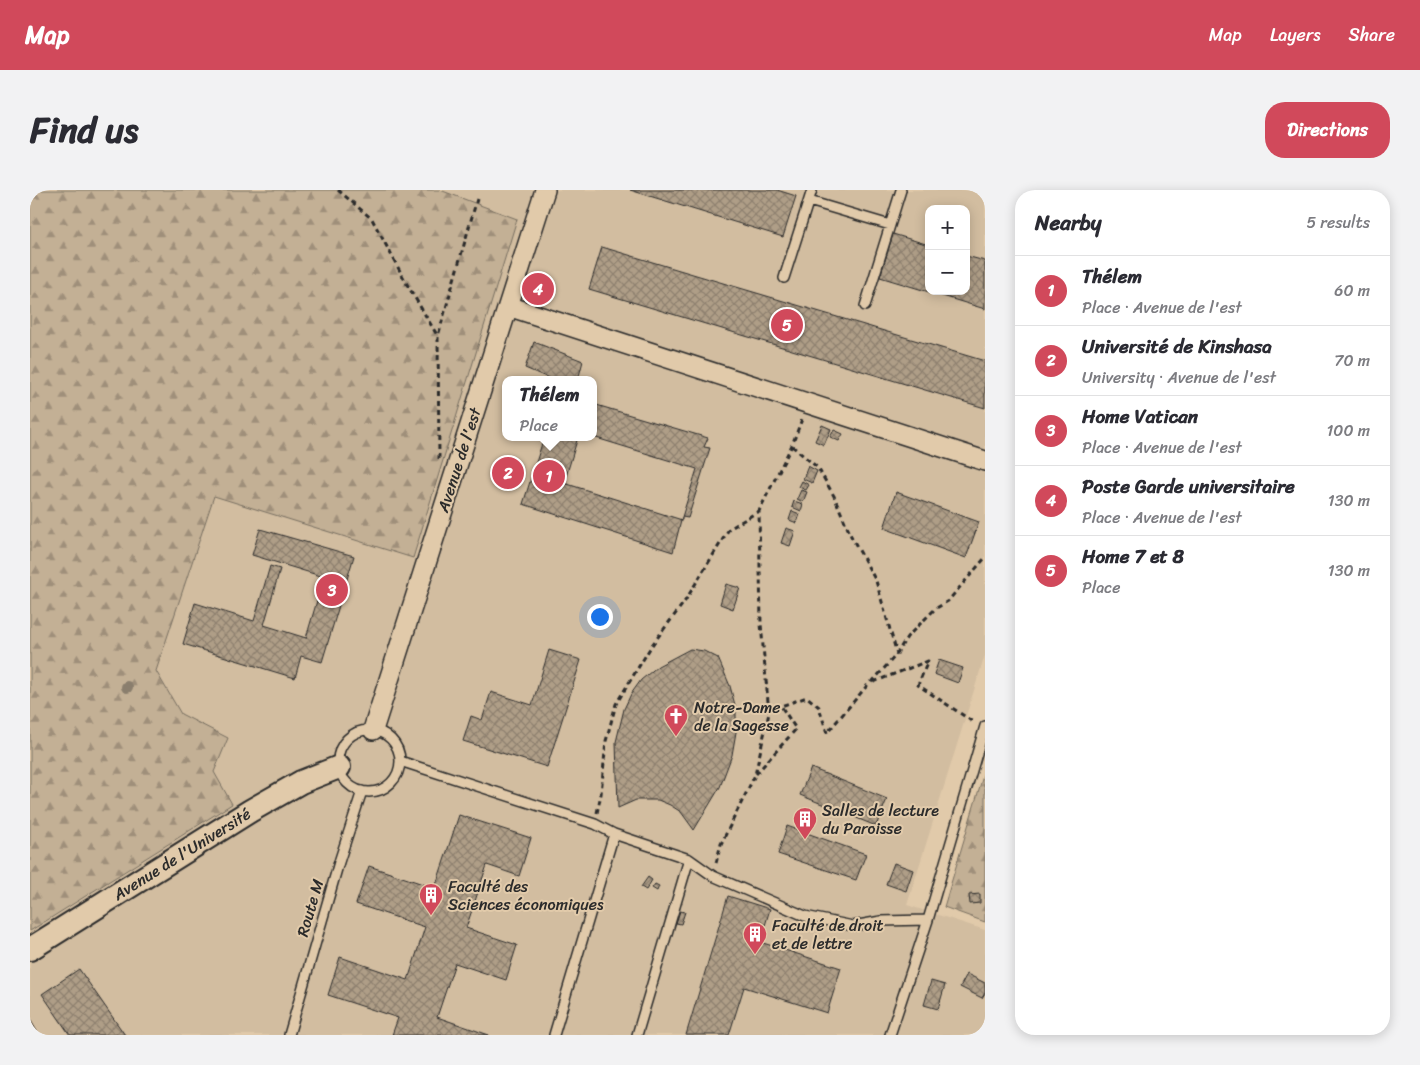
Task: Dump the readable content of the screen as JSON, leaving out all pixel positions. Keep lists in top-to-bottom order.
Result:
{
  "streets": {
    "street": ["Avenue de l'est", "Avenue de l'Université"],
    "lane": ["Route M"]
  },
  "crossings": [
    ["Avenue de l'est", "Avenue de l'Université"],
    ["Avenue de l'est", "Route M"],
    ["Avenue de l'Université", "Route M"]
  ],
  "places": {
    "church": ["Notre-Dame de la Sagesse"],
    "building": ["Salles de lecture du Paroisse", "Faculté des Sciences économiques", "Faculté de droit et de lettre"]
  },
  "page": {
    "header": "Map",
    "nav": ["Map", "Layers", "Share"],
    "title": "Find us",
    "buttons": "Directions",
    "heading": ["Nearby", "5 results"],
    "map_buttons": ["+", "−"],
    "list": [
      {
        "mark": "1",
        "name": "Thélem",
        "note": "Place · Avenue de l'est",
        "value": "60 m"
      },
      {
        "mark": "2",
        "name": "Université de Kinshasa",
        "note": "University · Avenue de l'est",
        "value": "70 m"
      },
      {
        "mark": "3",
        "name": "Home Vatican",
        "note": "Place · Avenue de l'est",
        "value": "100 m"
      },
      {
        "mark": "4",
        "name": "Poste Garde universitaire",
        "note": "Place · Avenue de l'est",
        "value": "130 m"
      },
      {
        "mark": "5",
        "name": "Home 7 et 8",
        "note": "Place",
        "value": "130 m"
      }
    ],
    "pins": [
      "4",
      "5",
      "2",
      "1",
      "3"
    ],
    "popup": ["Thélem", "Place"]
  }
}
